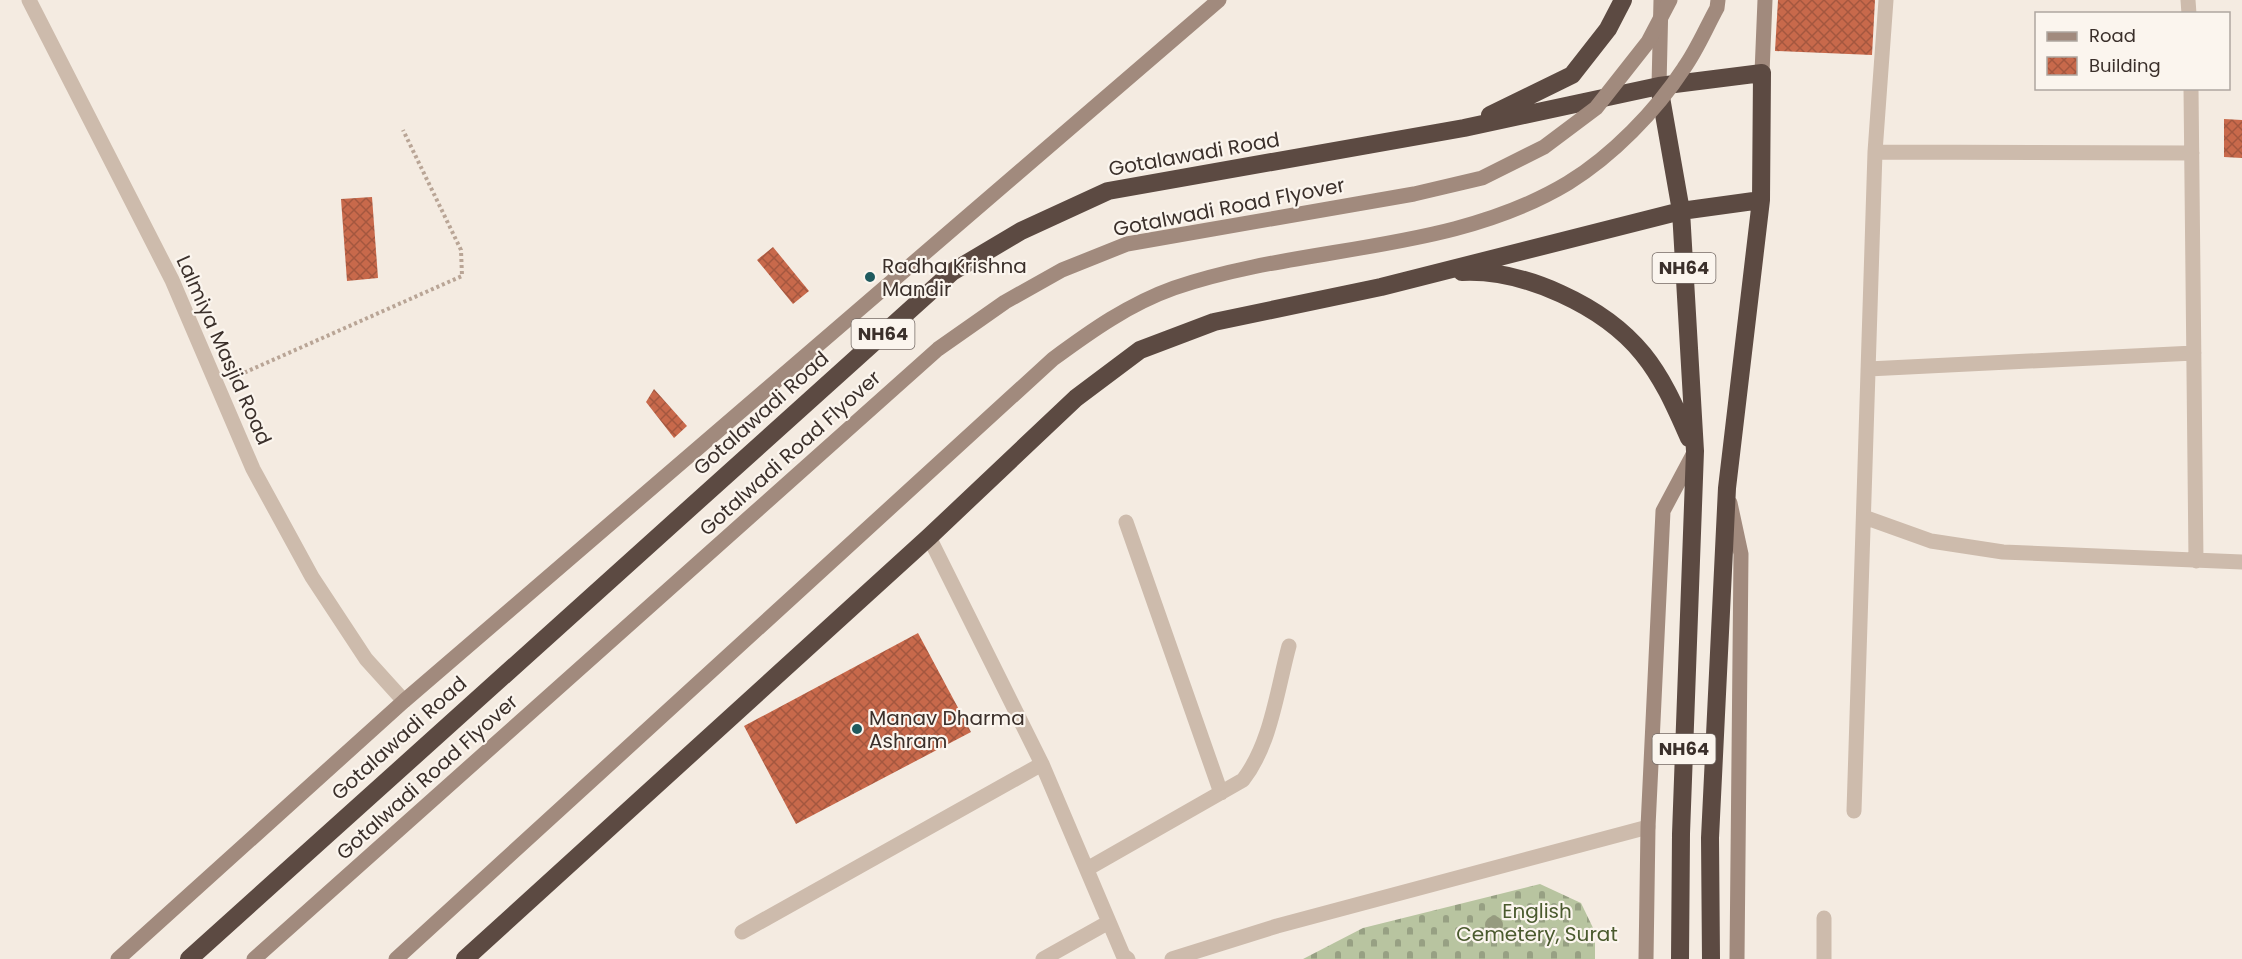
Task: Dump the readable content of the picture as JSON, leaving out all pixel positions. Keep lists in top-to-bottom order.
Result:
{
  "streets": {
    "highway": ["Gotalawadi Road", "NH64"],
    "main road": ["Gotalwadi Road Flyover"],
    "street": ["Lalmiya Masjid Road"]
  },
  "crossings": [
    ["Gotalawadi Road", "NH64"]
  ],
  "parks": ["English Cemetery, Surat"],
  "places": ["Radha Krishna Mandir", "Manav Dharma Ashram"],
  "legend": ["Road", "Building"]
}
